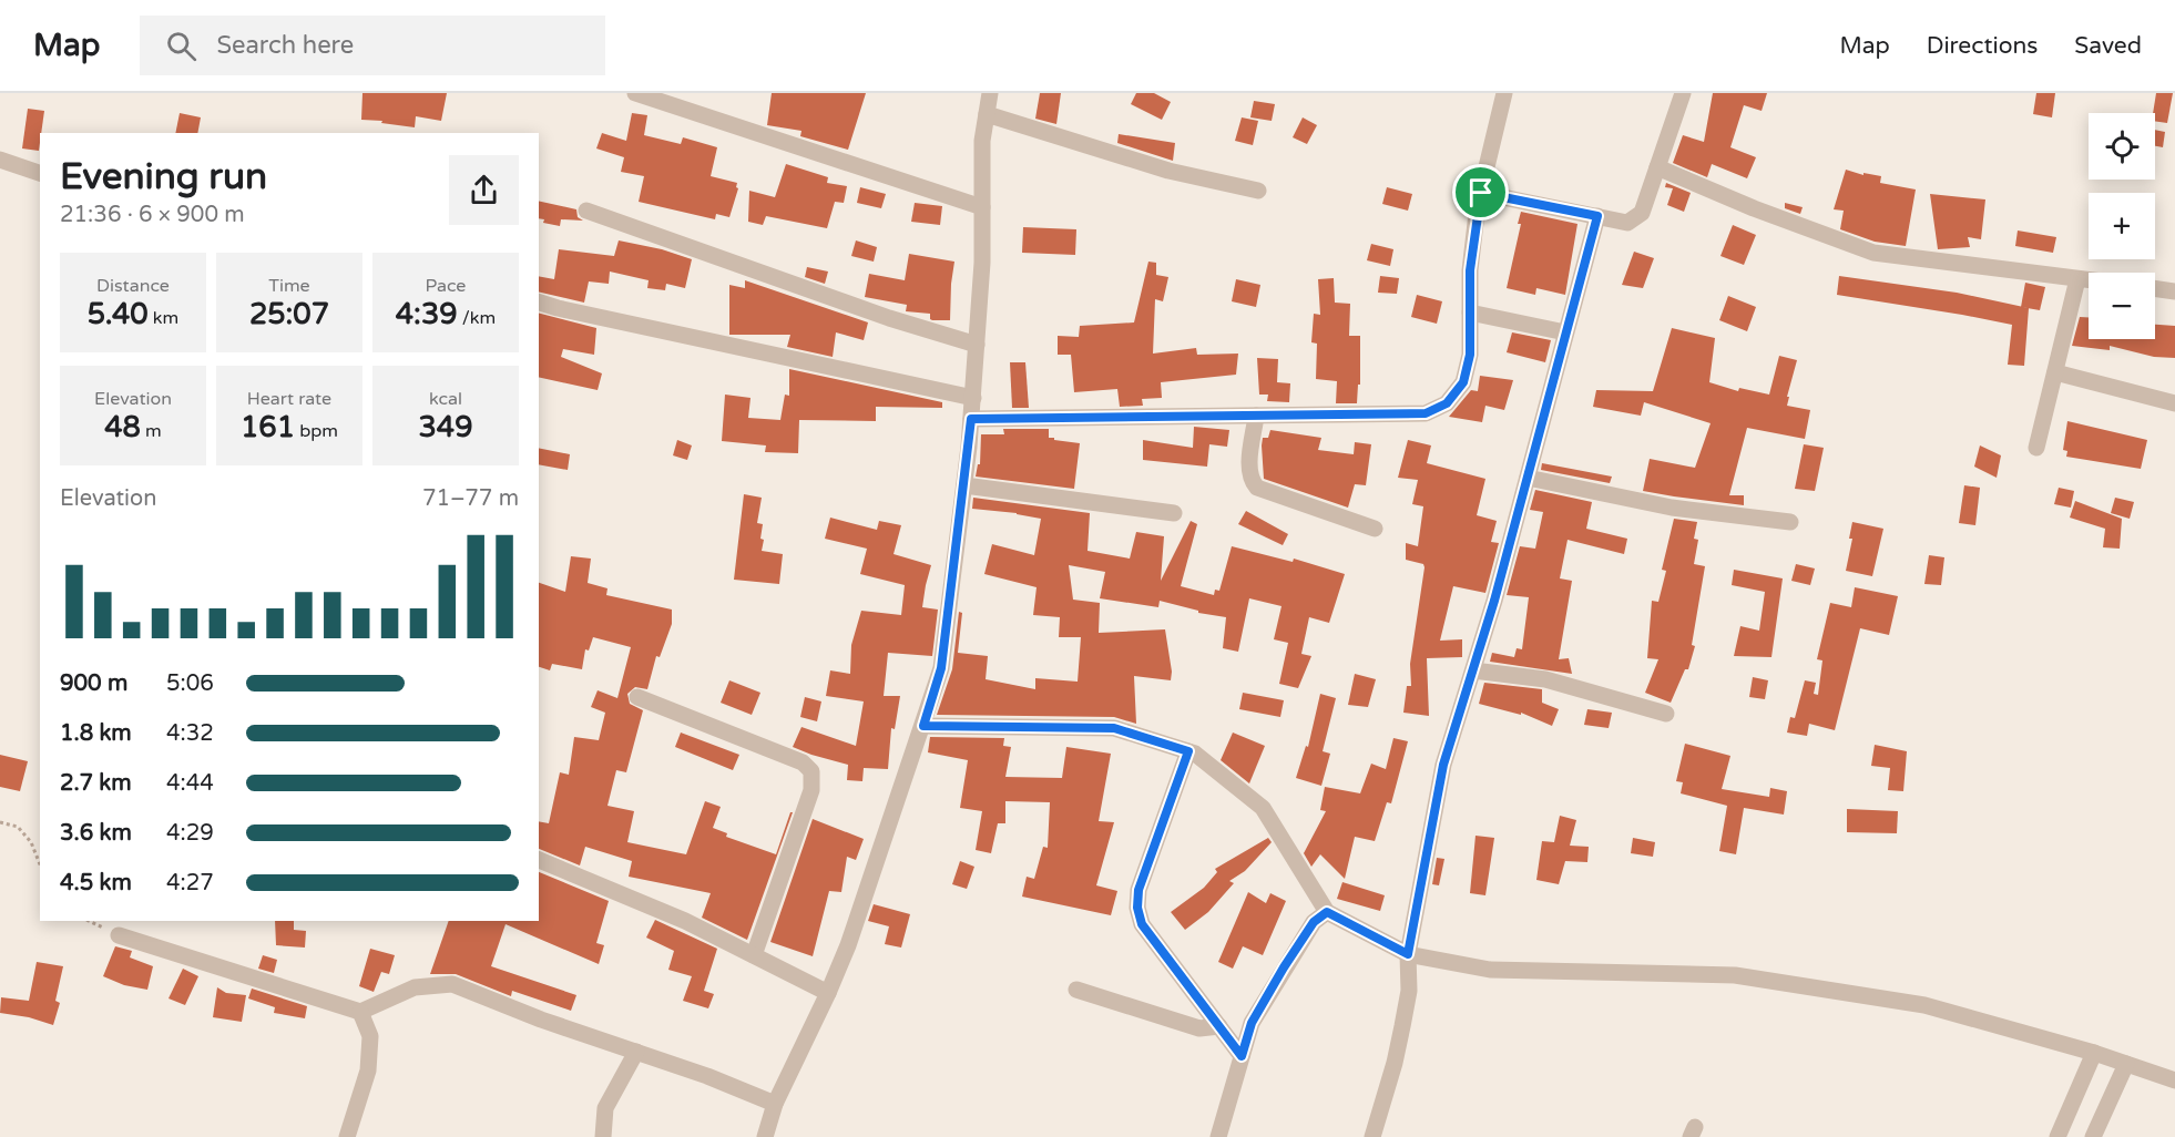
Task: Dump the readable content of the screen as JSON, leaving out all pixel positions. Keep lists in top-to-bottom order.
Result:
{
  "page": {
    "header": "Map",
    "search": "Search here",
    "nav": ["Map", "Directions", "Saved"],
    "map_buttons": ["+", "−"],
    "heading": ["Evening run", "21:36 · 6 × 900 m"],
    "stats": [
      ["Distance", "5.40 km"],
      ["Time", "25:07"],
      ["Pace", "4:39 /km"],
      ["Elevation", "48 m"],
      ["Heart rate", "161 bpm"],
      ["kcal", "349"]
    ],
    "chart": ["Elevation", "71–77 m"],
    "list": [
      {
        "name": "900 m",
        "note": "5:06"
      },
      {
        "name": "1.8 km",
        "note": "4:32"
      },
      {
        "name": "2.7 km",
        "note": "4:44"
      },
      {
        "name": "3.6 km",
        "note": "4:29"
      },
      {
        "name": "4.5 km",
        "note": "4:27"
      }
    ]
  }
}
